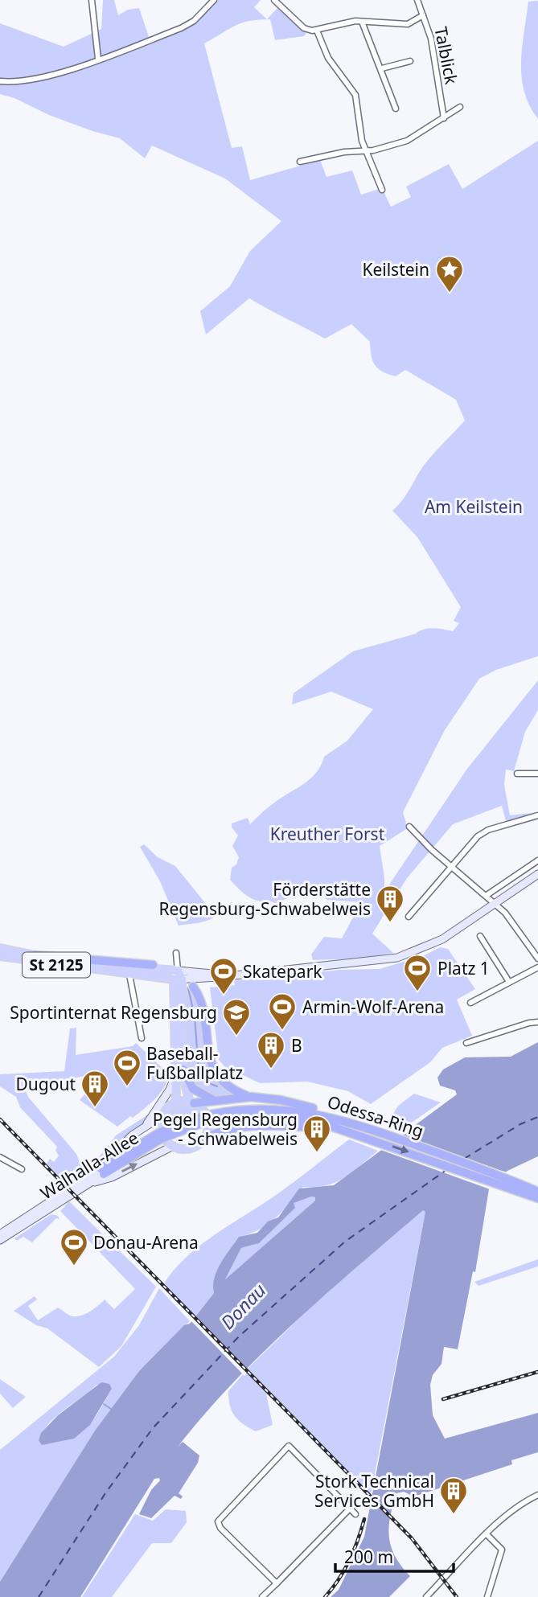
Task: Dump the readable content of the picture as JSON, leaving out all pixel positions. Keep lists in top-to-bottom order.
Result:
{
  "streets": {
    "highway": ["Odessa-Ring", "Walhalla-Allee"],
    "main road": ["St 2125"],
    "street": ["Talblick"]
  },
  "crossings": [
    ["Odessa-Ring", "Walhalla-Allee"]
  ],
  "water": ["Donau"],
  "parks": ["Am Keilstein", "Kreuther Forst"],
  "places": {
    "place": ["Keilstein"],
    "building": [
      "Förderstätte Regensburg-Schwabelweis",
      "B",
      "Dugout",
      "Pegel Regensburg - Schwabelweis",
      "Stork Technical Services GmbH"
    ],
    "sports": [
      "Platz 1",
      "Skatepark",
      "Armin-Wolf-Arena",
      "Baseball- Fußballplatz",
      "Donau-Arena"
    ],
    "school or university": ["Sportinternat Regensburg"]
  },
  "scale_bar": "200 m"
}
